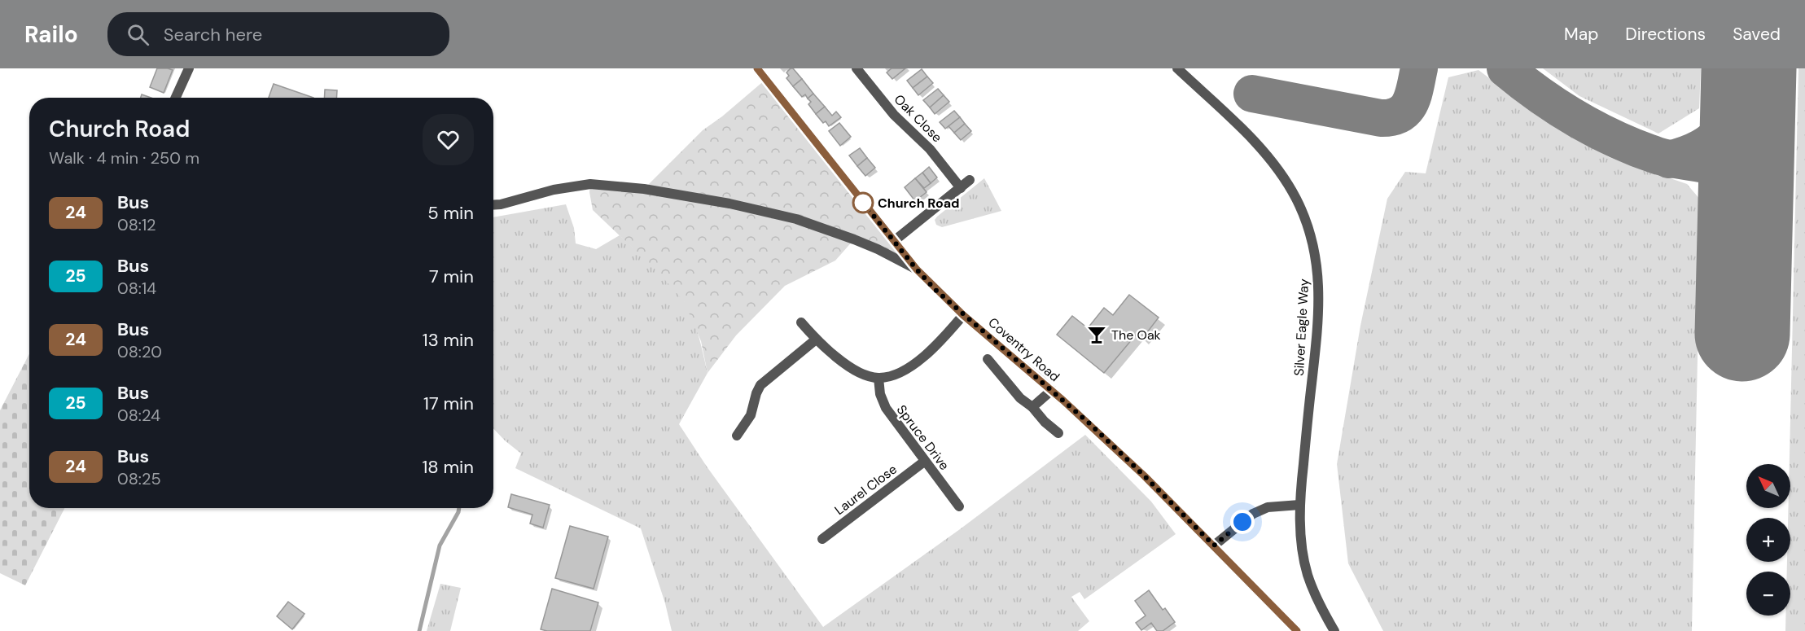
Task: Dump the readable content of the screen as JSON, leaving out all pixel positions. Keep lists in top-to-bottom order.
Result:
{
  "streets": {
    "street": [
      "Oak Close",
      "Silver Eagle Way",
      "Coventry Road",
      "Spruce Drive",
      "Laurel Close"
    ]
  },
  "crossings": [
    ["Spruce Drive", "Laurel Close"]
  ],
  "places": {
    "other": ["Church Road"],
    "bar": ["The Oak"]
  },
  "lines": ["bus line 24"],
  "north": "top left",
  "page": {
    "header": "Railo",
    "search": "Search here",
    "nav": ["Map", "Directions", "Saved"],
    "heading": ["Church Road", "Walk · 4 min · 250 m"],
    "list": [
      {
        "mark": "24",
        "name": "Bus",
        "note": "08:12",
        "value": "5 min"
      },
      {
        "mark": "25",
        "name": "Bus",
        "note": "08:14",
        "value": "7 min"
      },
      {
        "mark": "24",
        "name": "Bus",
        "note": "08:20",
        "value": "13 min"
      },
      {
        "mark": "25",
        "name": "Bus",
        "note": "08:24",
        "value": "17 min"
      },
      {
        "mark": "24",
        "name": "Bus",
        "note": "08:25",
        "value": "18 min"
      }
    ],
    "map_buttons": ["+", "−"]
  }
}
